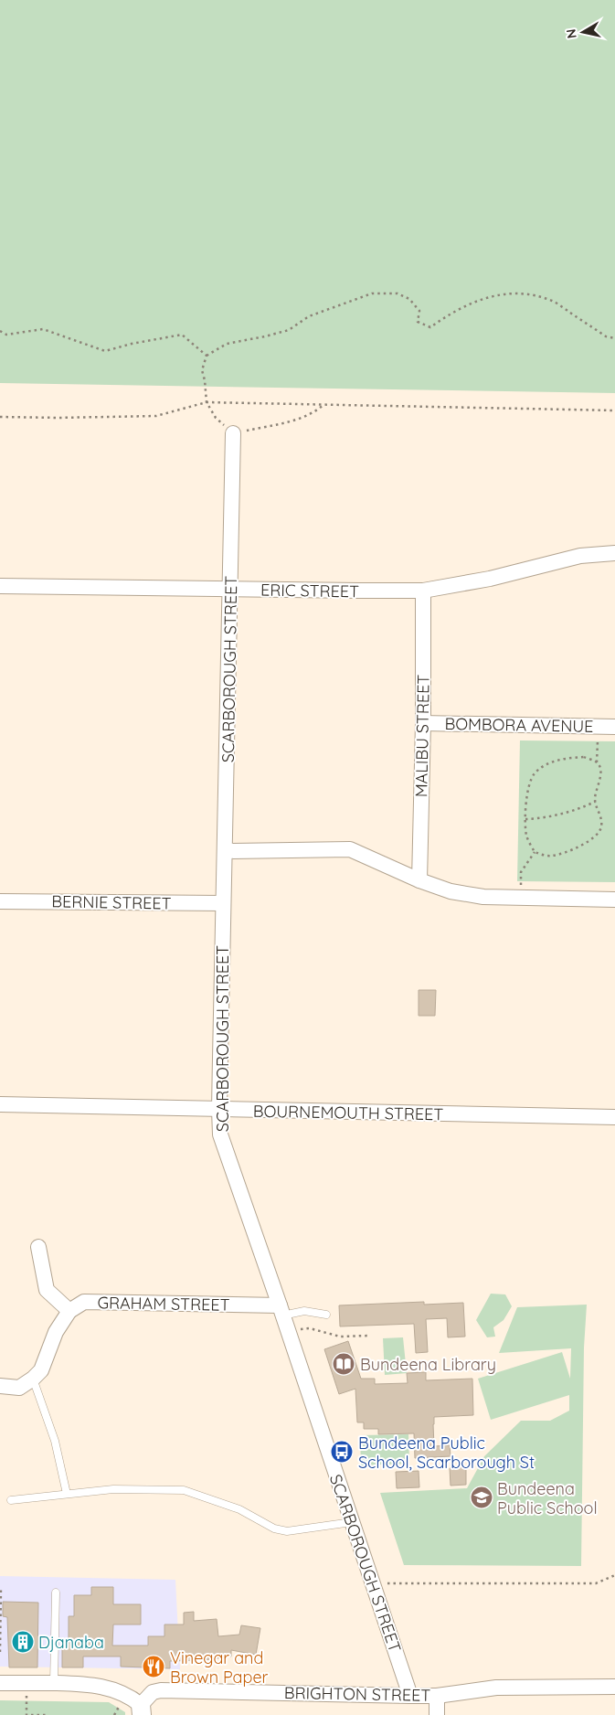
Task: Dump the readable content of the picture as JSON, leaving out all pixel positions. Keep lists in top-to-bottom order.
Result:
{
  "streets": {
    "street": [
      "ERIC STREET",
      "SCARBOROUGH STREET",
      "BOMBORA AVENUE",
      "MALIBU STREET",
      "BERNIE STREET",
      "BOURNEMOUTH STREET",
      "GRAHAM STREET",
      "BRIGHTON STREET"
    ]
  },
  "crossings": [
    ["ERIC STREET", "SCARBOROUGH STREET"],
    ["ERIC STREET", "MALIBU STREET"],
    ["SCARBOROUGH STREET", "BERNIE STREET"],
    ["SCARBOROUGH STREET", "BOURNEMOUTH STREET"],
    ["SCARBOROUGH STREET", "GRAHAM STREET"],
    ["SCARBOROUGH STREET", "BRIGHTON STREET"],
    ["BOMBORA AVENUE", "MALIBU STREET"]
  ],
  "places": {
    "library": ["Bundeena Library"],
    "bus stop": ["Bundeena Public School, Scarborough St"],
    "school or university": ["Bundeena Public School"],
    "building": ["Djanaba"],
    "restaurant": ["Vinegar and Brown Paper"]
  },
  "north": "left"
}
